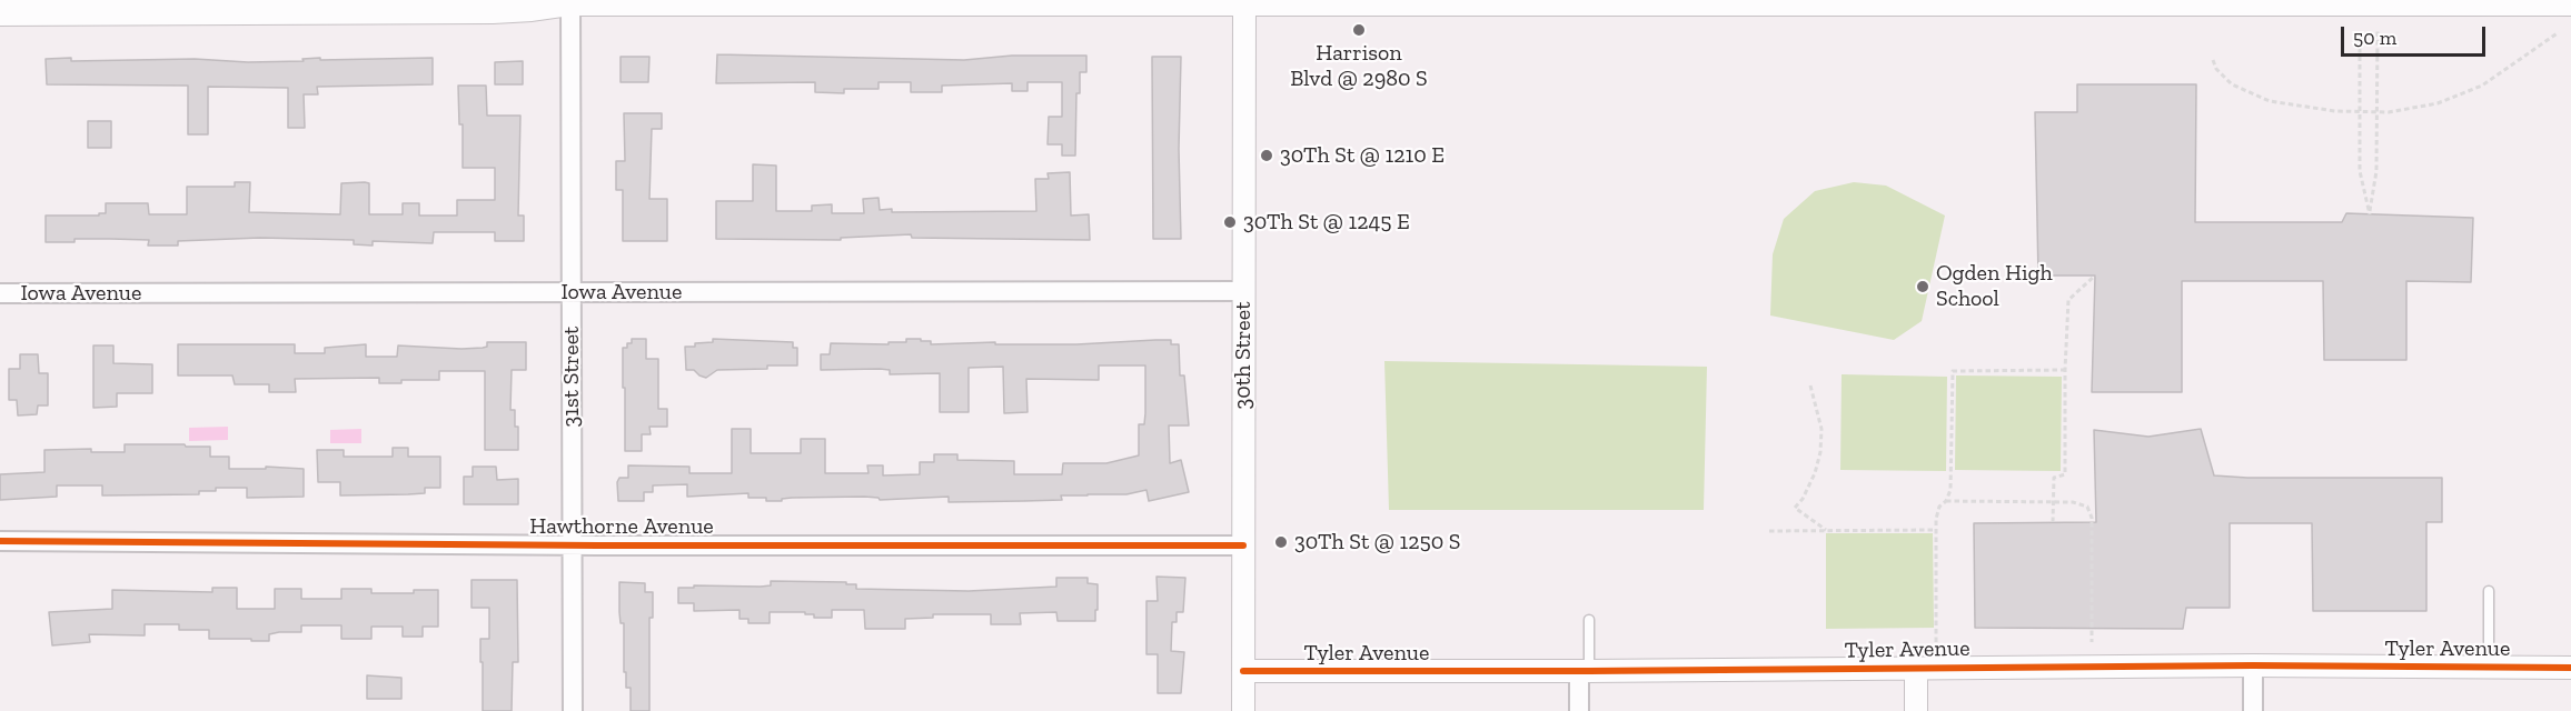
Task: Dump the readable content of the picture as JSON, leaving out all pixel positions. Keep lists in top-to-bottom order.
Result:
{
  "streets": {
    "street": [
      "Iowa Avenue",
      "30th Street",
      "31st Street",
      "Hawthorne Avenue",
      "Tyler Avenue"
    ]
  },
  "crossings": [
    ["Iowa Avenue", "30th Street"],
    ["Iowa Avenue", "31st Street"],
    ["30th Street", "Hawthorne Avenue"],
    ["30th Street", "Tyler Avenue"],
    ["31st Street", "Hawthorne Avenue"]
  ],
  "places": [
    "Harrison Blvd @ 2980 S",
    "30Th St @ 1210 E",
    "30Th St @ 1245 E",
    "Ogden High School",
    "30Th St @ 1250 S"
  ],
  "scale_bar": "50 m"
}
